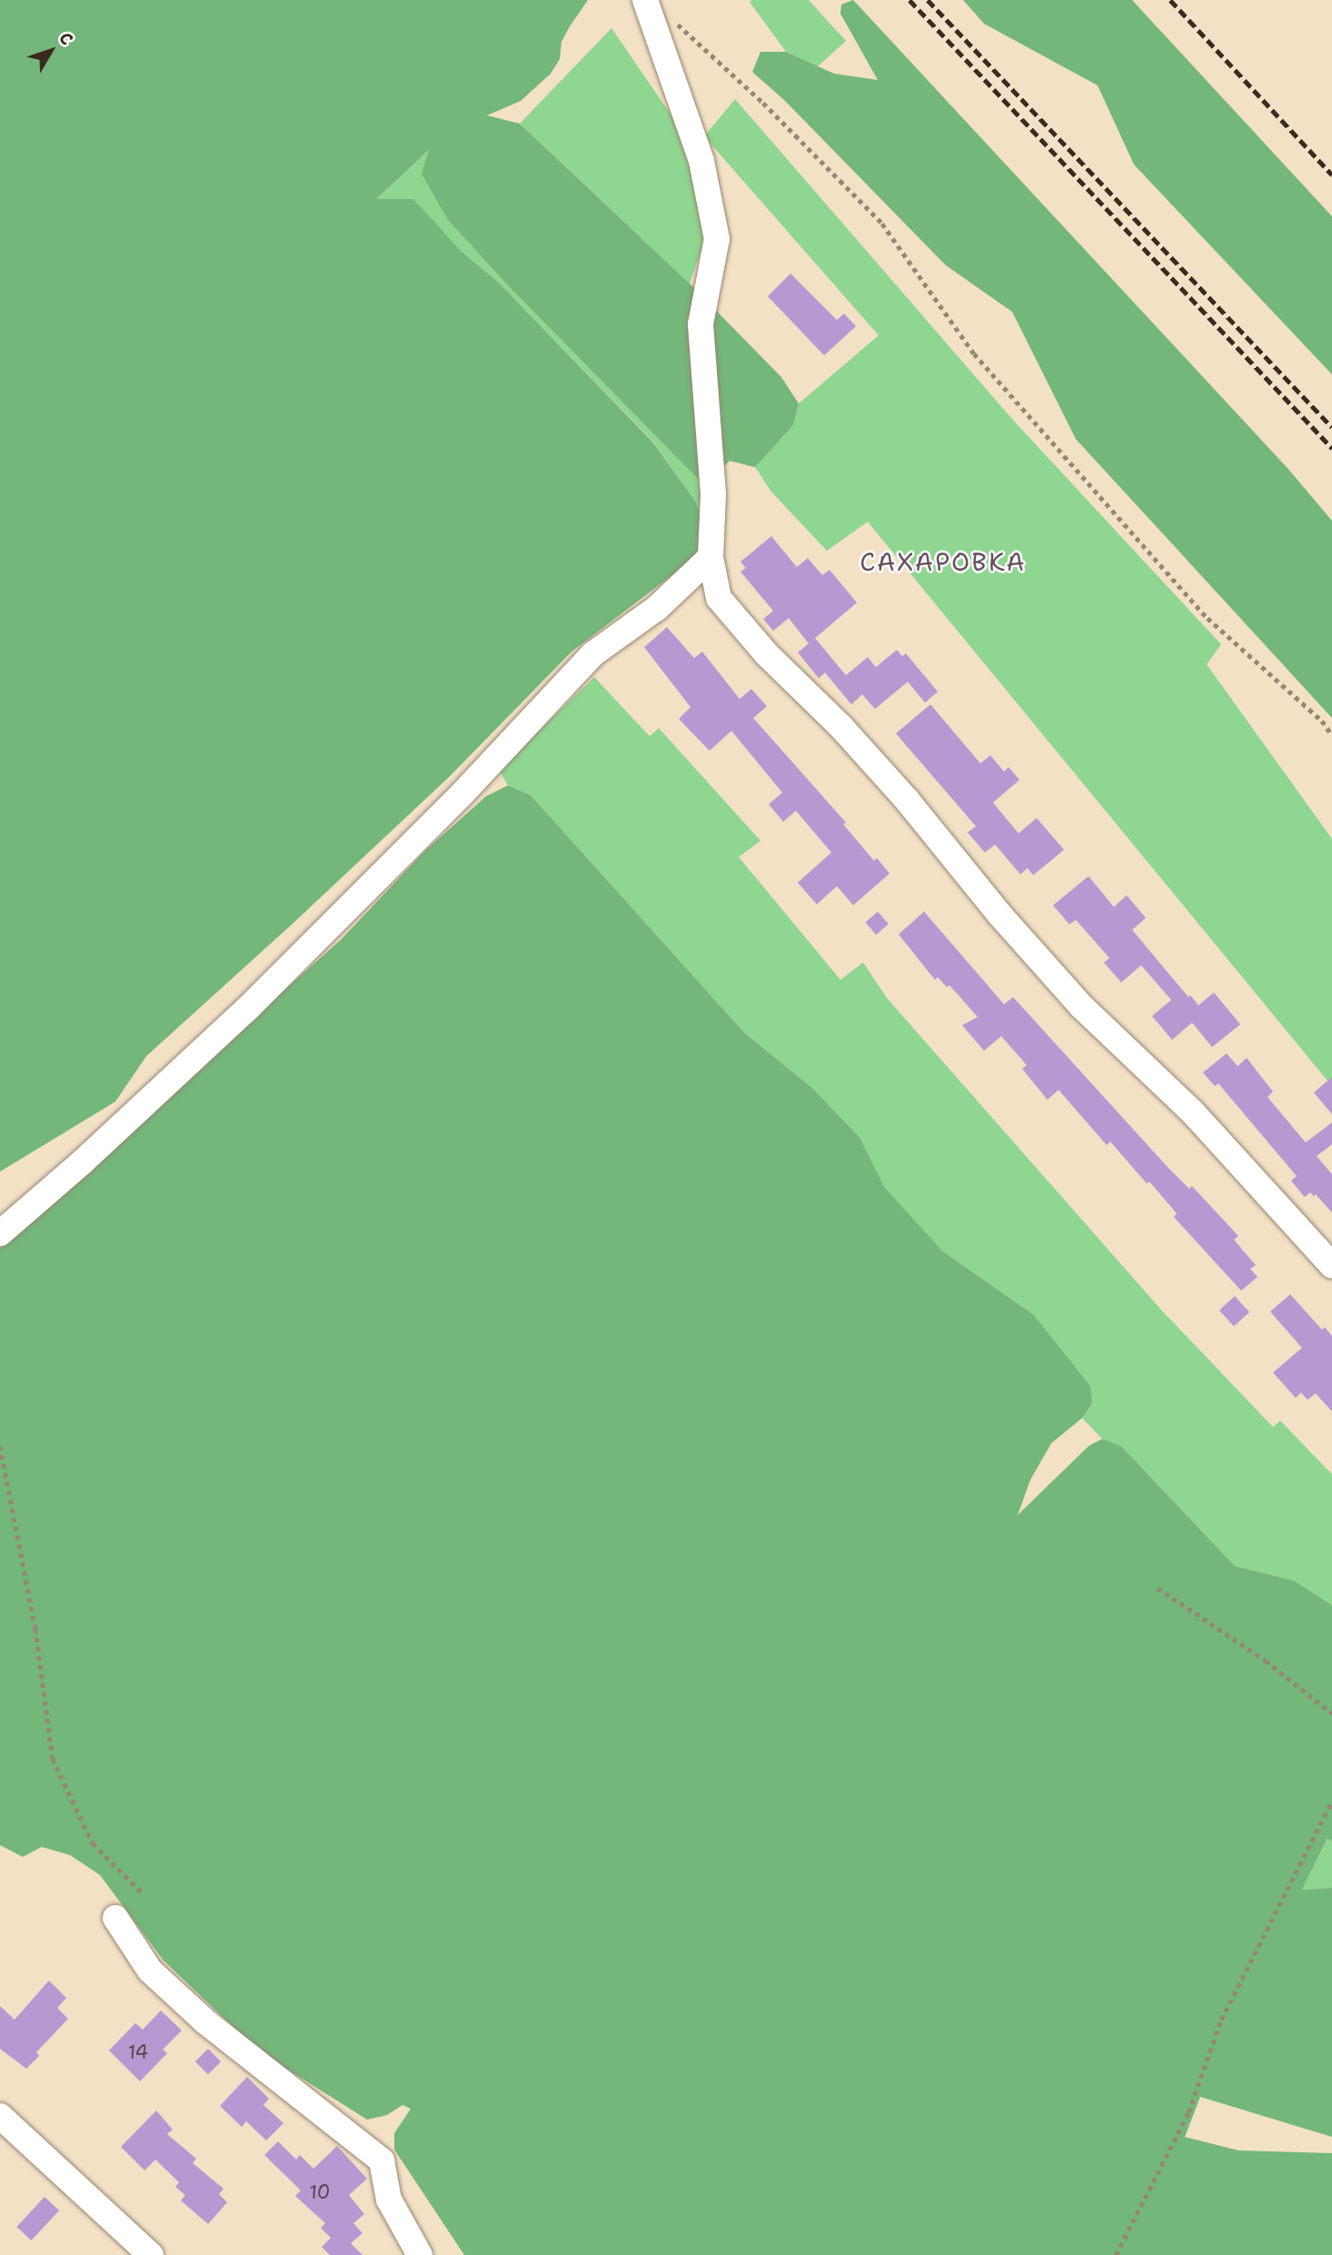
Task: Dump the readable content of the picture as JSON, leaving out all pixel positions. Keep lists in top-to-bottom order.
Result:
{
  "districts": ["САХАРОВКА"],
  "house_numbers": ["14", "10"],
  "north": "top right"
}
